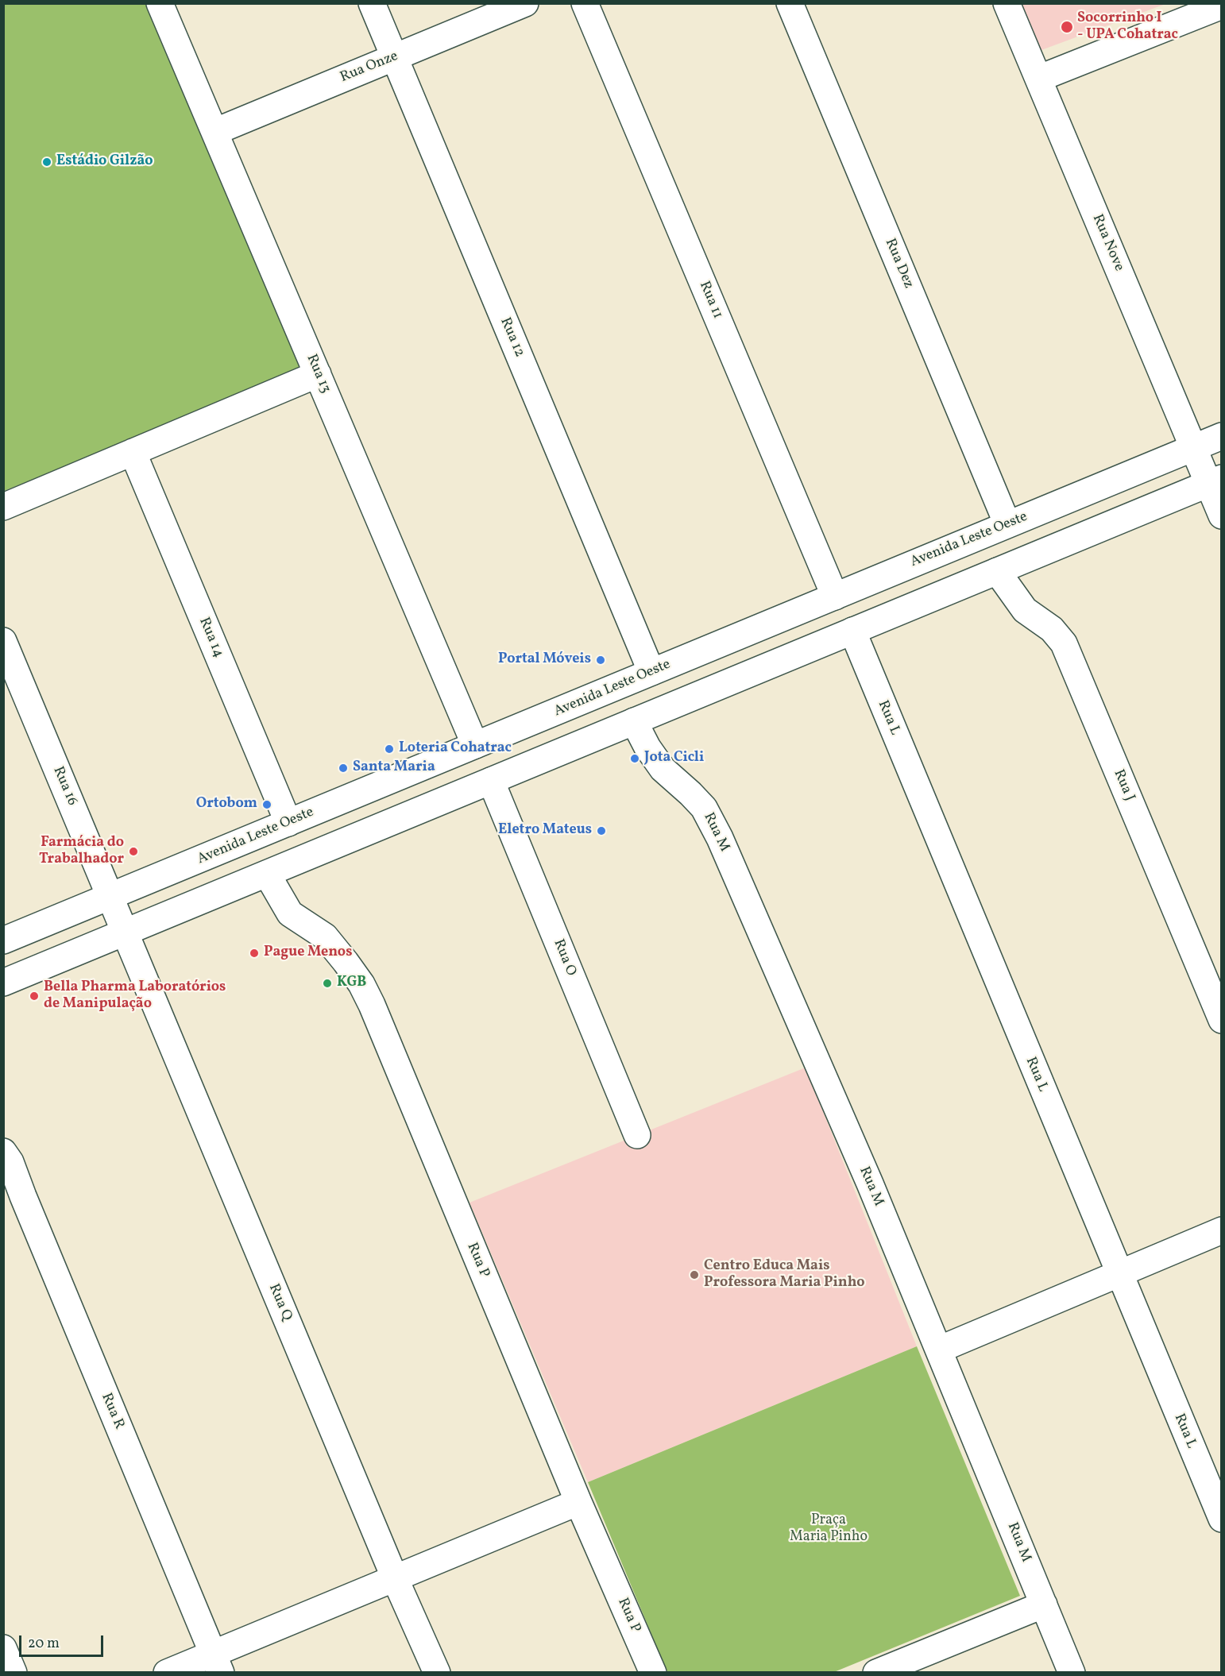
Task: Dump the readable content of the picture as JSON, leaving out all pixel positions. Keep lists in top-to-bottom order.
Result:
{
  "streets": {
    "street": [
      "Rua Onze",
      "Rua Nove",
      "Rua Dez",
      "Rua 11",
      "Rua 12",
      "Rua 13",
      "Avenida Leste Oeste",
      "Rua 14",
      "Rua L",
      "Rua J",
      "Rua 16",
      "Rua M",
      "Rua O",
      "Rua P",
      "Rua Q",
      "Rua R"
    ]
  },
  "crossings": [
    ["Rua Onze", "Rua 12"],
    ["Rua Onze", "Rua 13"],
    ["Rua Nove", "Avenida Leste Oeste"],
    ["Rua Dez", "Avenida Leste Oeste"],
    ["Rua 11", "Avenida Leste Oeste"],
    ["Rua 12", "Avenida Leste Oeste"],
    ["Rua 13", "Avenida Leste Oeste"],
    ["Avenida Leste Oeste", "Rua 14"],
    ["Avenida Leste Oeste", "Rua 16"],
    ["Rua 16", "Rua Q"]
  ],
  "parks": ["Praça Maria Pinho"],
  "places": [
    "Socorrinho I - UPA Cohatrac",
    "Estádio Gilzão",
    "Portal Móveis",
    "Loteria Cohatrac",
    "Jota Cicli",
    "Santa Maria",
    "Ortobom",
    "Eletro Mateus",
    "Farmácia do Trabalhador",
    "Pague Menos",
    "KGB",
    "Bella Pharma Laboratórios de Manipulação",
    "Centro Educa Mais Professora Maria Pinho"
  ],
  "scale_bar": "20 m"
}
